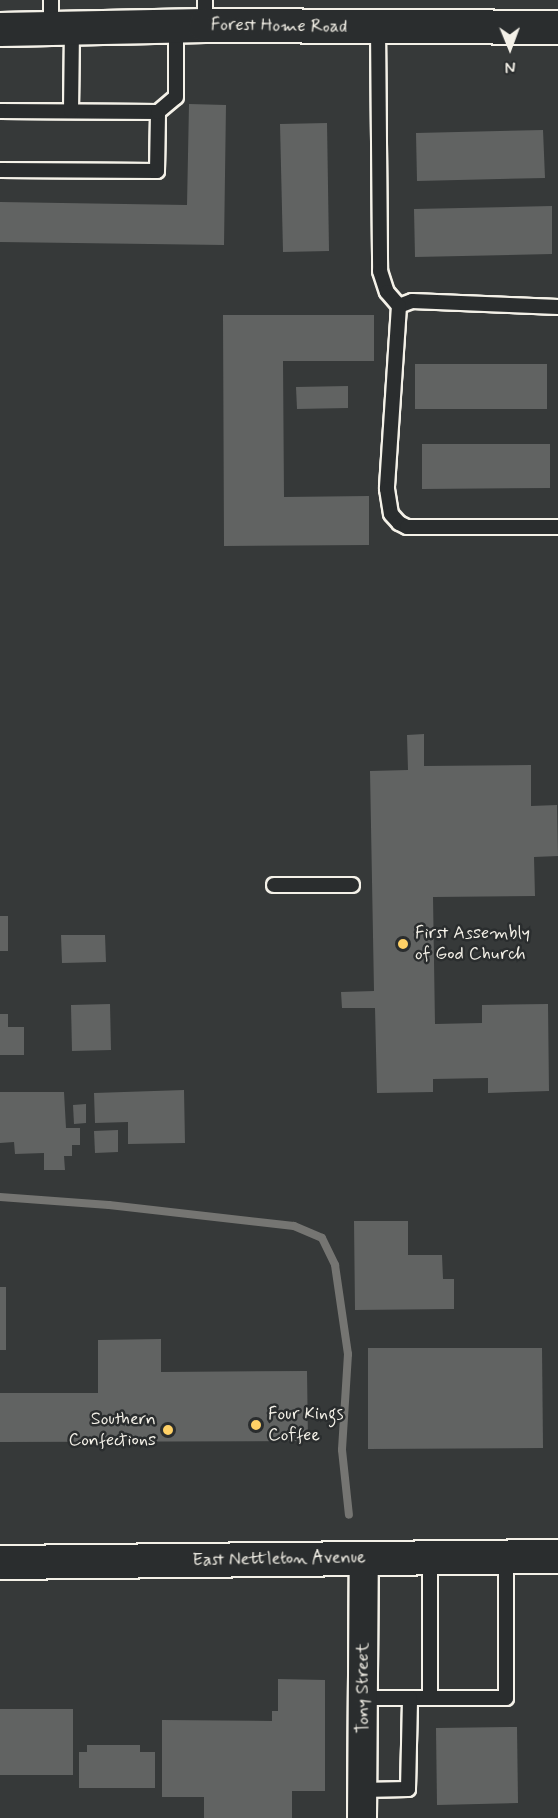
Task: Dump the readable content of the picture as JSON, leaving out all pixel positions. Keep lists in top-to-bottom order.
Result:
{
  "streets": {
    "main road": ["Forest Home Road", "East Nettleton Avenue"],
    "street": ["Tony Street"]
  },
  "crossings": [
    ["East Nettleton Avenue", "Tony Street"]
  ],
  "places": ["First Assembly of God Church", "Four Kings Coffee", "Southern Confections"],
  "north": "bottom"
}
